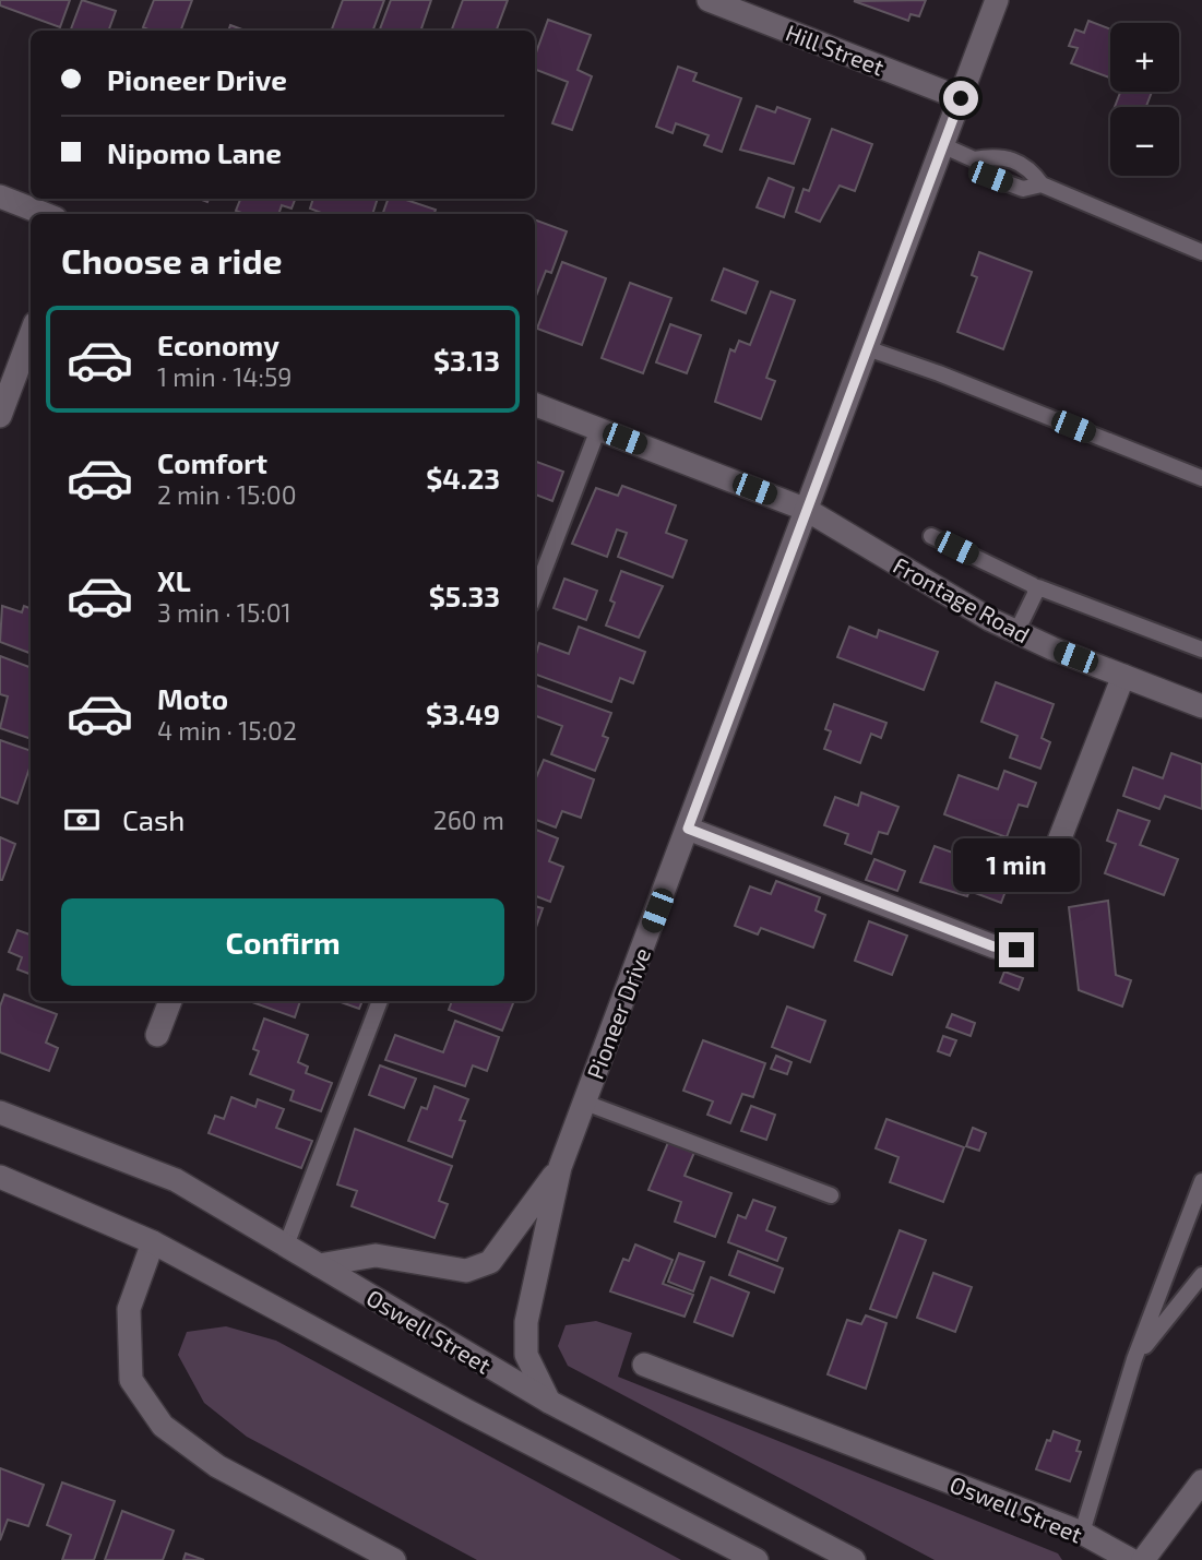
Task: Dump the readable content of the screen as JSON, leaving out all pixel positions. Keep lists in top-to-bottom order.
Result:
{
  "streets": {
    "street": [
      "Hill Street",
      "Frontage Road",
      "Pioneer Drive",
      "Oswell Street"
    ]
  },
  "crossings": [
    ["Hill Street", "Pioneer Drive"],
    ["Frontage Road", "Pioneer Drive"],
    ["Pioneer Drive", "Oswell Street"]
  ],
  "page": {
    "map_buttons": ["+", "−"],
    "banner": ["Pioneer Drive", "Nipomo Lane"],
    "heading": "Choose a ride",
    "list": [
      {
        "name": "Economy",
        "note": "1 min · 14:59",
        "value": "$3.13"
      },
      {
        "name": "Comfort",
        "note": "2 min · 15:00",
        "value": "$4.23"
      },
      {
        "name": "XL",
        "note": "3 min · 15:01",
        "value": "$5.33"
      },
      {
        "name": "Moto",
        "note": "4 min · 15:02",
        "value": "$3.49"
      }
    ],
    "pay": ["Cash", "260 m"],
    "bubble": "1 min",
    "buttons": "Confirm"
  }
}
